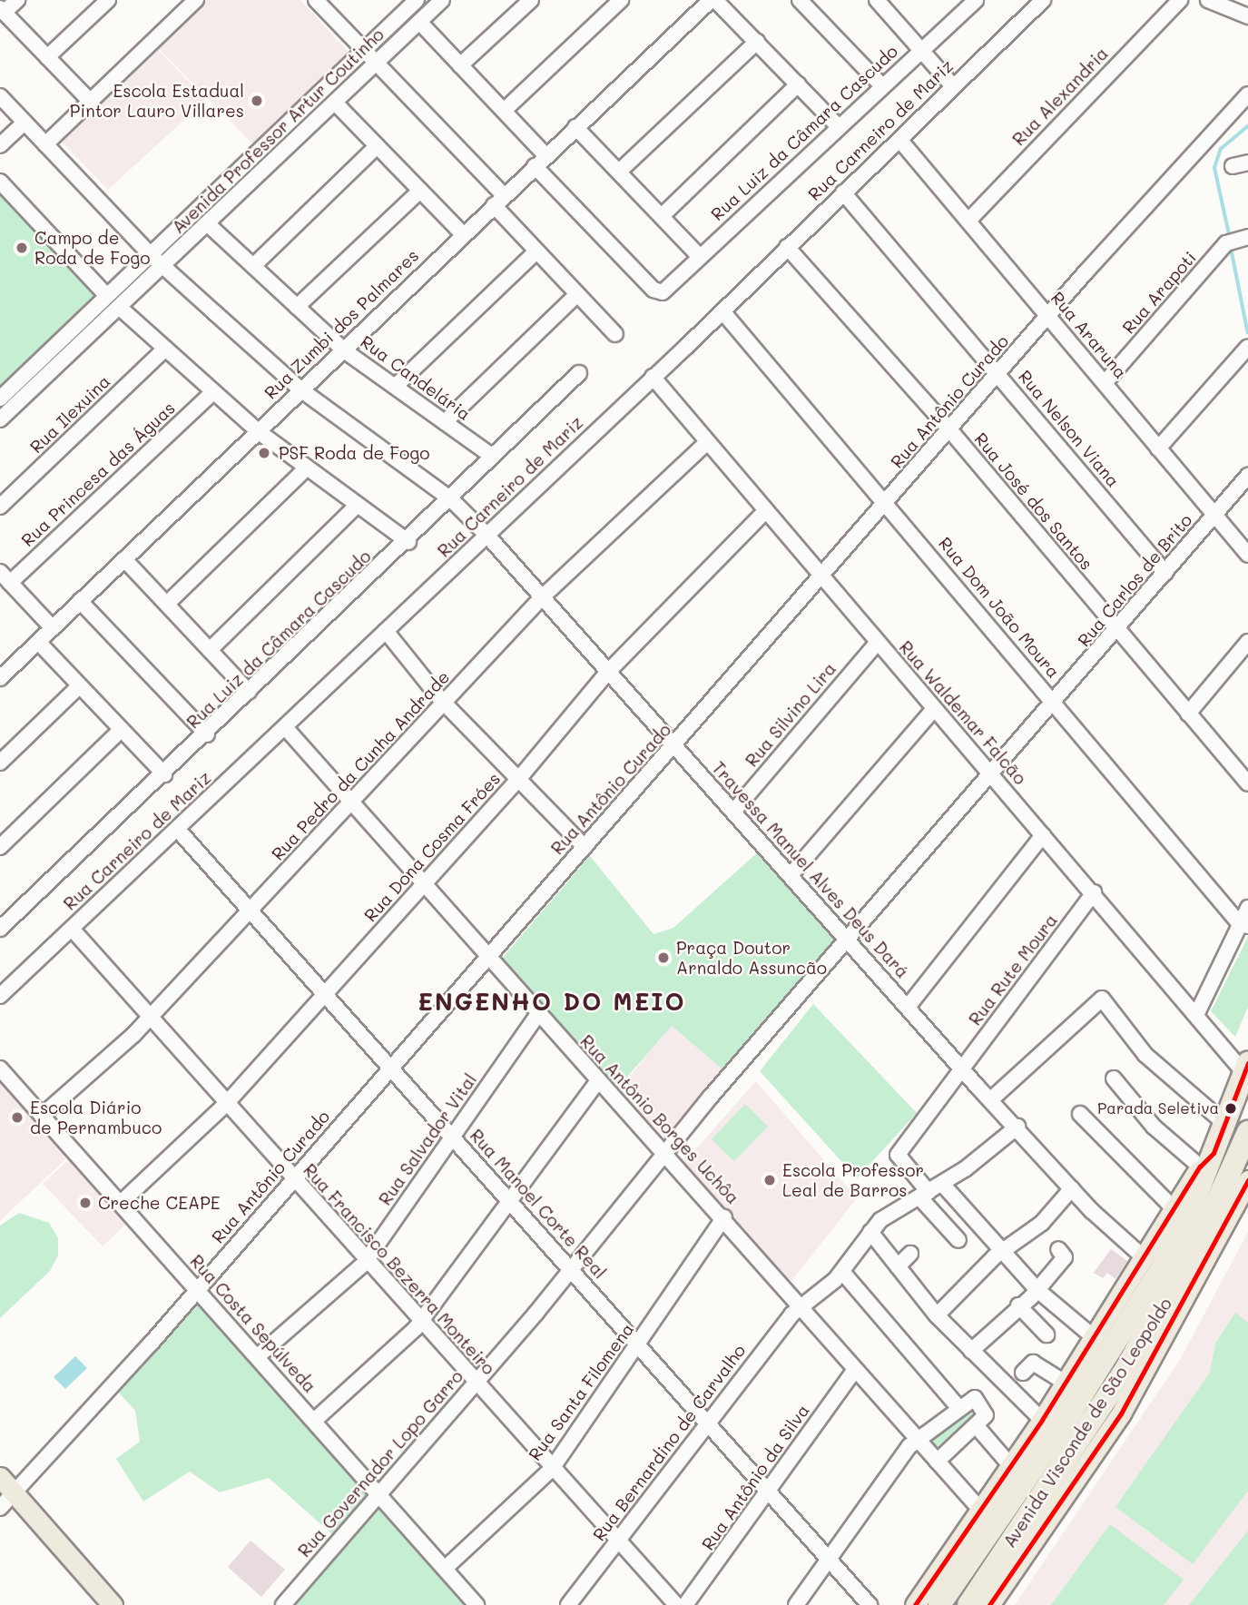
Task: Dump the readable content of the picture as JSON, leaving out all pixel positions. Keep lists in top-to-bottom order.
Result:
{
  "streets": {
    "highway": ["Avenida Visconde de São Leopoldo"],
    "street": [
      "Rua Alexandria",
      "Rua Carneiro de Mariz",
      "Avenida Professor Artur Coutinho",
      "Rua Luiz da Câmara Cascudo",
      "Rua Arapoti",
      "Rua Zumbi dos Palmares",
      "Rua Araruna",
      "Rua Candelária",
      "Rua Antônio Curado",
      "Rua Ilexuina",
      "Rua Nelson Viana",
      "Rua Princesa das Águas",
      "Rua José dos Santos",
      "Rua Carlos de Brito",
      "Rua Dom João Moura",
      "Rua Waldemar Falcão",
      "Rua Silvino Lira",
      "Rua Pedro da Cunha Andrade",
      "Rua Dona Cosma Fróes",
      "Travessa Manuel Alves Deus Dará",
      "Rua Rute Moura",
      "Rua Antônio Borges Uchôa",
      "Rua Salvador Vital",
      "Rua Manoel Corte Real",
      "Rua Francisco Bezerra Monteiro",
      "Rua Costa Sepúlveda",
      "Rua Santa Filomena",
      "Rua Bernardino de Carvalho",
      "Rua Governador Lopo Garro",
      "Rua Antônio da Silva"
    ]
  },
  "crossings": [
    ["Rua Alexandria", "Rua Araruna"],
    ["Rua Carneiro de Mariz", "Rua Araruna"],
    ["Rua Carneiro de Mariz", "Rua Nelson Viana"],
    ["Rua Carneiro de Mariz", "Rua José dos Santos"],
    ["Rua Carneiro de Mariz", "Rua Dom João Moura"],
    ["Rua Carneiro de Mariz", "Rua Waldemar Falcão"],
    ["Rua Carneiro de Mariz", "Travessa Manuel Alves Deus Dará"],
    ["Rua Carneiro de Mariz", "Rua Antônio Borges Uchôa"],
    ["Rua Carneiro de Mariz", "Rua Manoel Corte Real"],
    ["Rua Carneiro de Mariz", "Rua Francisco Bezerra Monteiro"],
    ["Avenida Professor Artur Coutinho", "Rua Candelária"],
    ["Avenida Professor Artur Coutinho", "Travessa Manuel Alves Deus Dará"],
    ["Rua Luiz da Câmara Cascudo", "Rua Zumbi dos Palmares"],
    ["Rua Luiz da Câmara Cascudo", "Rua Candelária"],
    ["Rua Luiz da Câmara Cascudo", "Travessa Manuel Alves Deus Dará"],
    ["Rua Arapoti", "Rua Araruna"],
    ["Rua Zumbi dos Palmares", "Rua Candelária"],
    ["Rua Zumbi dos Palmares", "Travessa Manuel Alves Deus Dará"],
    ["Rua Araruna", "Rua Antônio Curado"],
    ["Rua Araruna", "Rua Carlos de Brito"],
    ["Rua Antônio Curado", "Rua Nelson Viana"],
    ["Rua Antônio Curado", "Rua José dos Santos"],
    ["Rua Antônio Curado", "Rua Dom João Moura"],
    ["Rua Antônio Curado", "Rua Waldemar Falcão"],
    ["Rua Antônio Curado", "Travessa Manuel Alves Deus Dará"],
    ["Rua Antônio Curado", "Rua Antônio Borges Uchôa"],
    ["Rua Antônio Curado", "Rua Manoel Corte Real"],
    ["Rua Antônio Curado", "Rua Francisco Bezerra Monteiro"],
    ["Rua Antônio Curado", "Rua Costa Sepúlveda"],
    ["Rua Nelson Viana", "Rua Carlos de Brito"],
    ["Rua José dos Santos", "Rua Carlos de Brito"],
    ["Rua Carlos de Brito", "Rua Dom João Moura"],
    ["Rua Carlos de Brito", "Rua Waldemar Falcão"],
    ["Rua Carlos de Brito", "Travessa Manuel Alves Deus Dará"],
    ["Rua Carlos de Brito", "Rua Governador Lopo Garro"],
    ["Rua Waldemar Falcão", "Rua Silvino Lira"],
    ["Rua Waldemar Falcão", "Rua Pedro da Cunha Andrade"],
    ["Rua Waldemar Falcão", "Rua Dona Cosma Fróes"],
    ["Rua Waldemar Falcão", "Rua Rute Moura"],
    ["Rua Waldemar Falcão", "Avenida Visconde de São Leopoldo"],
    ["Rua Silvino Lira", "Travessa Manuel Alves Deus Dará"],
    ["Rua Pedro da Cunha Andrade", "Travessa Manuel Alves Deus Dará"],
    ["Rua Pedro da Cunha Andrade", "Rua Antônio Borges Uchôa"],
    ["Rua Pedro da Cunha Andrade", "Rua Manoel Corte Real"],
    ["Rua Pedro da Cunha Andrade", "Rua Francisco Bezerra Monteiro"],
    ["Rua Pedro da Cunha Andrade", "Rua Costa Sepúlveda"],
    ["Rua Dona Cosma Fróes", "Travessa Manuel Alves Deus Dará"],
    ["Rua Dona Cosma Fróes", "Rua Antônio Borges Uchôa"],
    ["Rua Dona Cosma Fróes", "Rua Manoel Corte Real"],
    ["Rua Dona Cosma Fróes", "Rua Francisco Bezerra Monteiro"],
    ["Rua Dona Cosma Fróes", "Rua Costa Sepúlveda"],
    ["Travessa Manuel Alves Deus Dará", "Rua Rute Moura"],
    ["Travessa Manuel Alves Deus Dará", "Avenida Visconde de São Leopoldo"],
    ["Travessa Manuel Alves Deus Dará", "Rua Bernardino de Carvalho"],
    ["Travessa Manuel Alves Deus Dará", "Rua Governador Lopo Garro"],
    ["Rua Rute Moura", "Rua Bernardino de Carvalho"],
    ["Rua Antônio Borges Uchôa", "Rua Salvador Vital"],
    ["Rua Antônio Borges Uchôa", "Rua Santa Filomena"],
    ["Rua Antônio Borges Uchôa", "Avenida Visconde de São Leopoldo"],
    ["Rua Antônio Borges Uchôa", "Rua Bernardino de Carvalho"],
    ["Rua Antônio Borges Uchôa", "Rua Governador Lopo Garro"],
    ["Rua Antônio Borges Uchôa", "Rua Antônio da Silva"],
    ["Rua Salvador Vital", "Rua Manoel Corte Real"],
    ["Rua Salvador Vital", "Rua Francisco Bezerra Monteiro"],
    ["Rua Salvador Vital", "Rua Costa Sepúlveda"],
    ["Rua Manoel Corte Real", "Rua Santa Filomena"],
    ["Rua Manoel Corte Real", "Rua Bernardino de Carvalho"],
    ["Rua Manoel Corte Real", "Rua Governador Lopo Garro"],
    ["Rua Manoel Corte Real", "Rua Antônio da Silva"],
    ["Rua Francisco Bezerra Monteiro", "Rua Santa Filomena"],
    ["Rua Francisco Bezerra Monteiro", "Rua Bernardino de Carvalho"],
    ["Rua Francisco Bezerra Monteiro", "Rua Governador Lopo Garro"],
    ["Rua Costa Sepúlveda", "Rua Santa Filomena"],
    ["Rua Costa Sepúlveda", "Rua Governador Lopo Garro"]
  ],
  "districts": ["ENGENHO DO MEIO"],
  "places": [
    "Escola Estadual Pintor Lauro Villares",
    "Campo de Roda de Fogo",
    "PSF Roda de Fogo",
    "Praça Doutor Arnaldo Assuncão",
    "Parada Seletiva",
    "Escola Diário de Pernambuco",
    "Escola Professor Leal de Barros",
    "Creche CEAPE"
  ]
}
